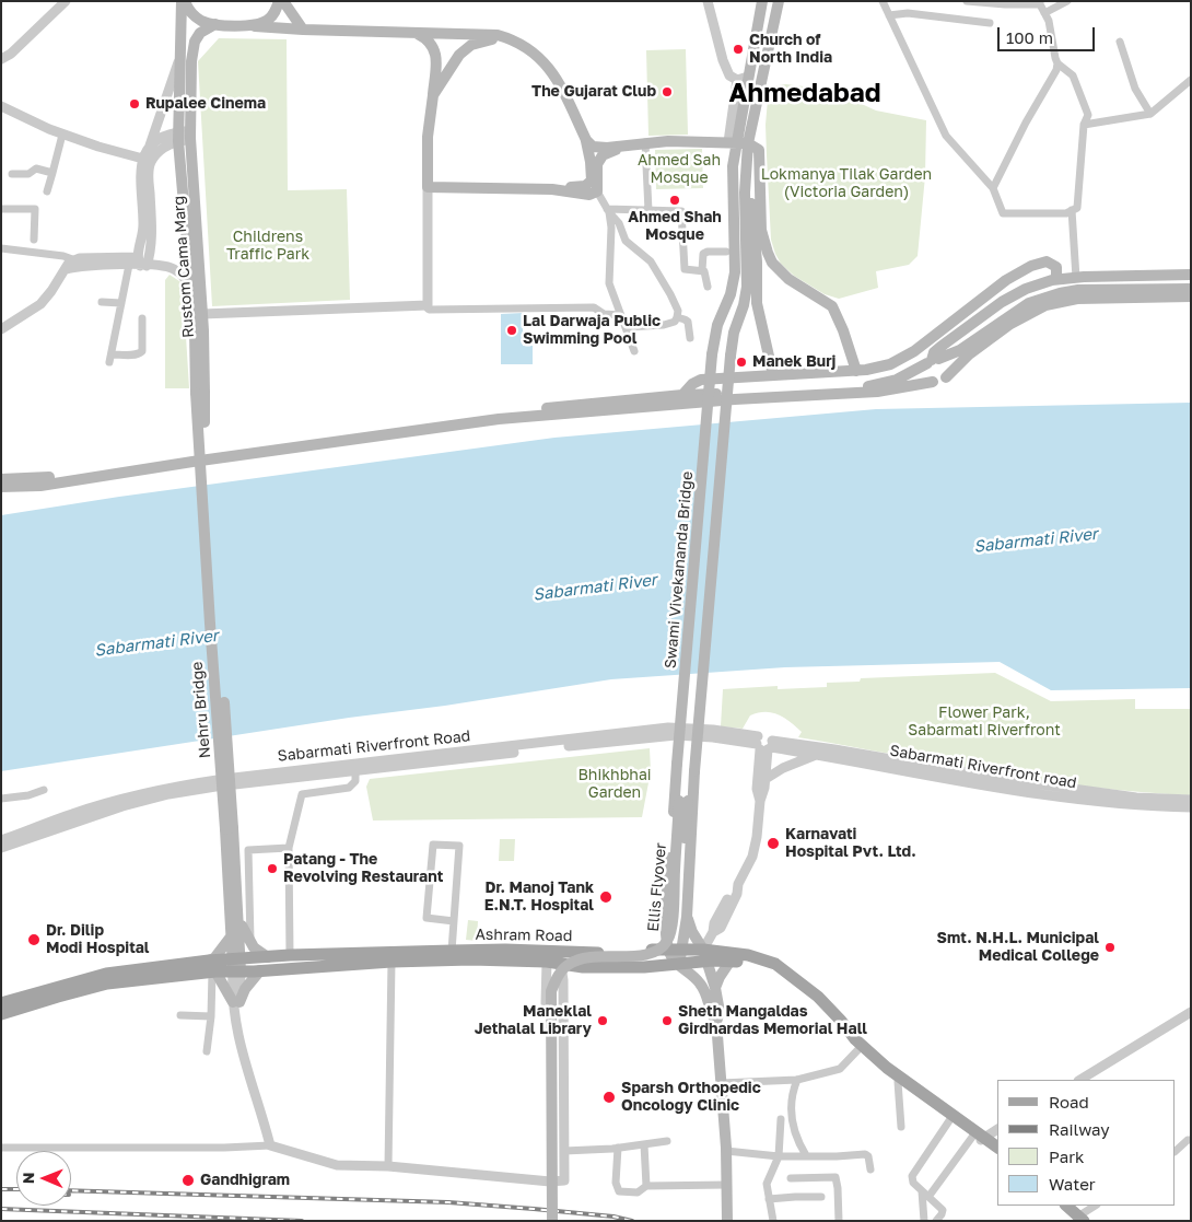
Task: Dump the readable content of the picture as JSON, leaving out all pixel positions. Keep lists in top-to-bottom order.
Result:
{
  "streets": {
    "main road": [
      "Rustom Cama Marg",
      "Swami Vivekananda Bridge",
      "Nehru Bridge",
      "Ellis Flyover",
      "Ashram Road"
    ],
    "street": ["Sabarmati Riverfront Road", "Sabarmati Riverfront road"]
  },
  "crossings": [
    ["Rustom Cama Marg", "Nehru Bridge"],
    ["Swami Vivekananda Bridge", "Ellis Flyover"],
    ["Nehru Bridge", "Ashram Road"],
    ["Sabarmati Riverfront Road", "Sabarmati Riverfront road"]
  ],
  "districts": ["Ahmedabad"],
  "water": ["Sabarmati River"],
  "parks": [
    "Ahmed Sah Mosque",
    "Lokmanya Tilak Garden (Victoria Garden)",
    "Childrens Traffic Park",
    "Flower Park, Sabarmati Riverfront",
    "Bhikhbhai Garden"
  ],
  "places": [
    "Church of North India",
    "The Gujarat Club",
    "Rupalee Cinema",
    "Ahmed Shah Mosque",
    "Lal Darwaja Public Swimming Pool",
    "Manek Burj",
    "Karnavati Hospital Pvt. Ltd.",
    "Patang - The Revolving Restaurant",
    "Dr. Manoj Tank E.N.T. Hospital",
    "Dr. Dilip Modi Hospital",
    "Smt. N.H.L. Municipal Medical College",
    "Maneklal Jethalal Library",
    "Sheth Mangaldas Girdhardas Memorial Hall",
    "Sparsh Orthopedic Oncology Clinic",
    "Gandhigram"
  ],
  "legend": [
    "Road",
    "Railway",
    "Park",
    "Water"
  ],
  "scale_bar": "100 m",
  "north": "left"
}
